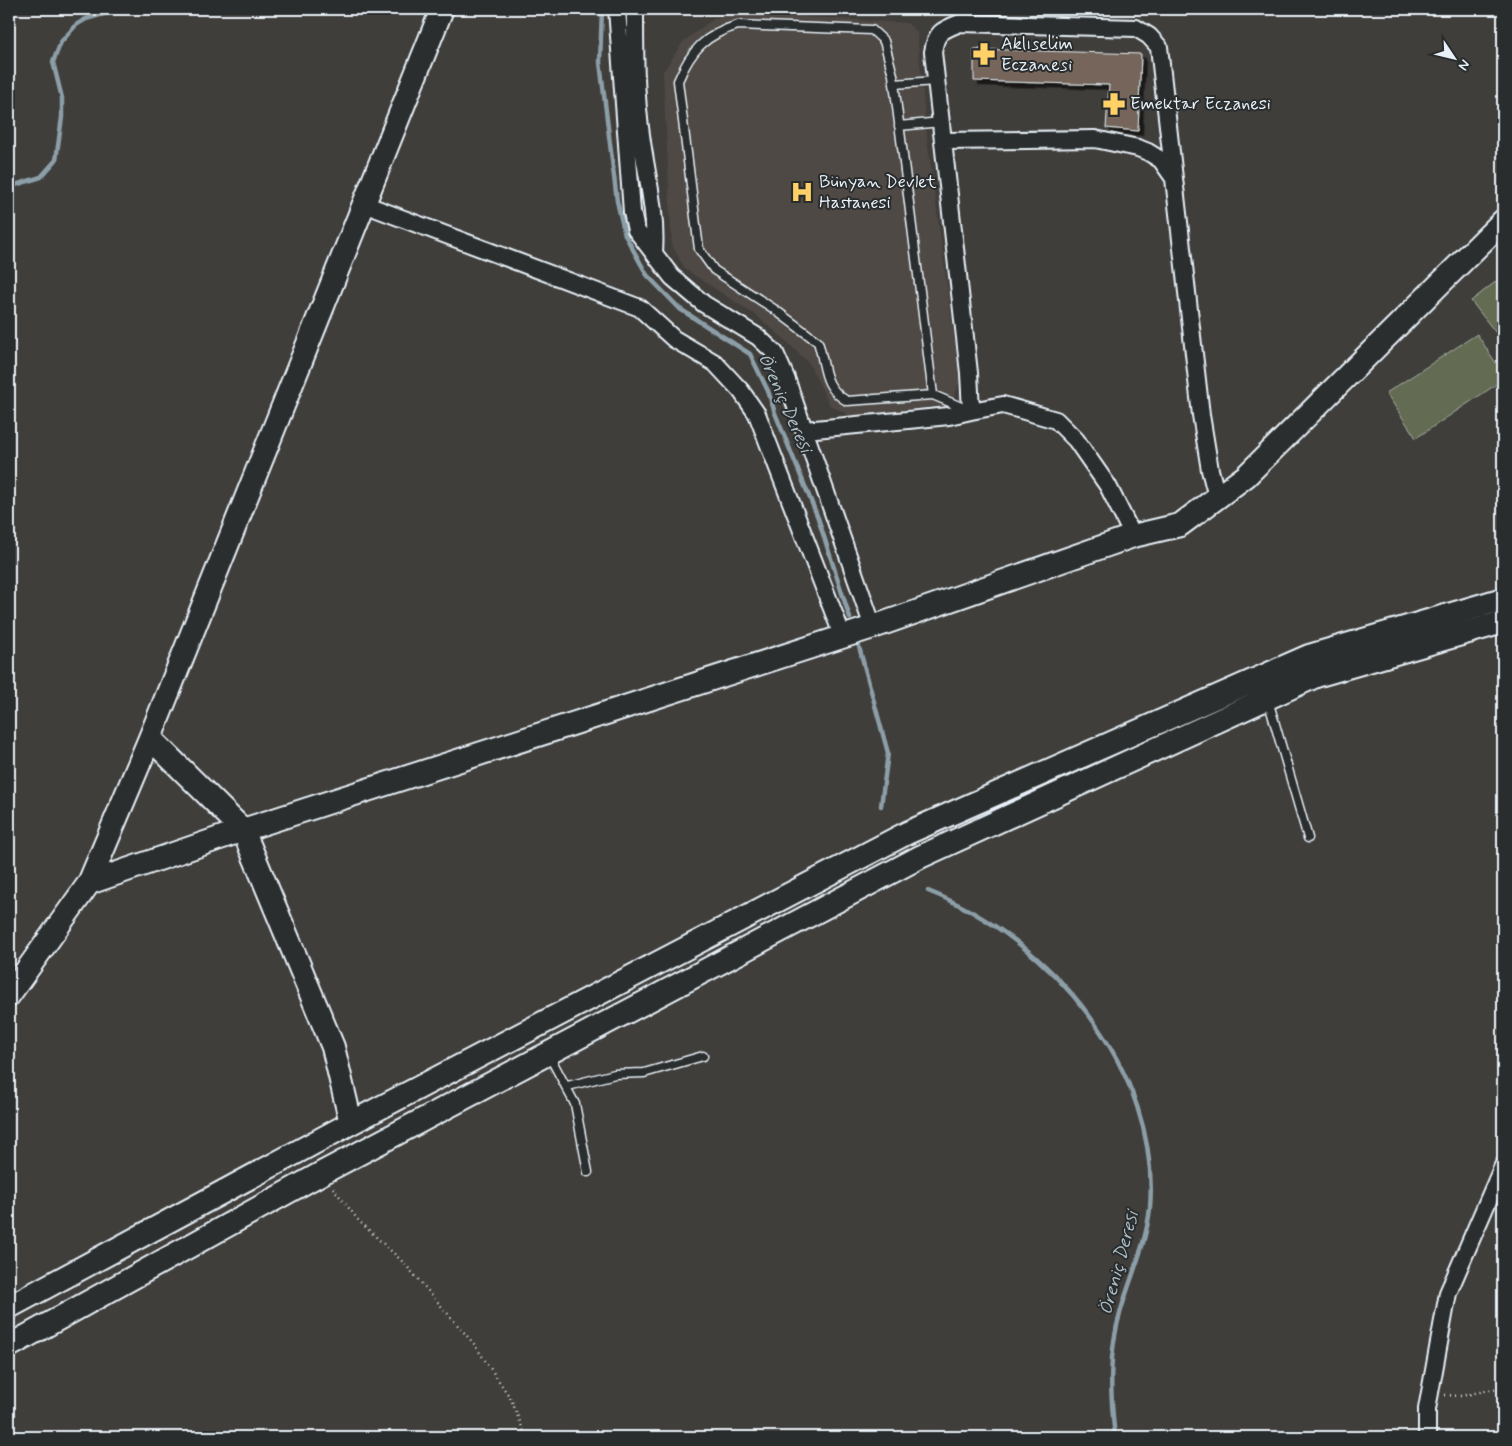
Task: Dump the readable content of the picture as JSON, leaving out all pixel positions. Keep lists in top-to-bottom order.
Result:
{
  "water": ["Öreniç Deresi"],
  "places": {
    "pharmacy": ["Aklıselim Eczanesi", "Emektar Eczanesi"],
    "hospital": ["Bünyan Devlet Hastanesi"]
  },
  "north": "bottom right"
}
